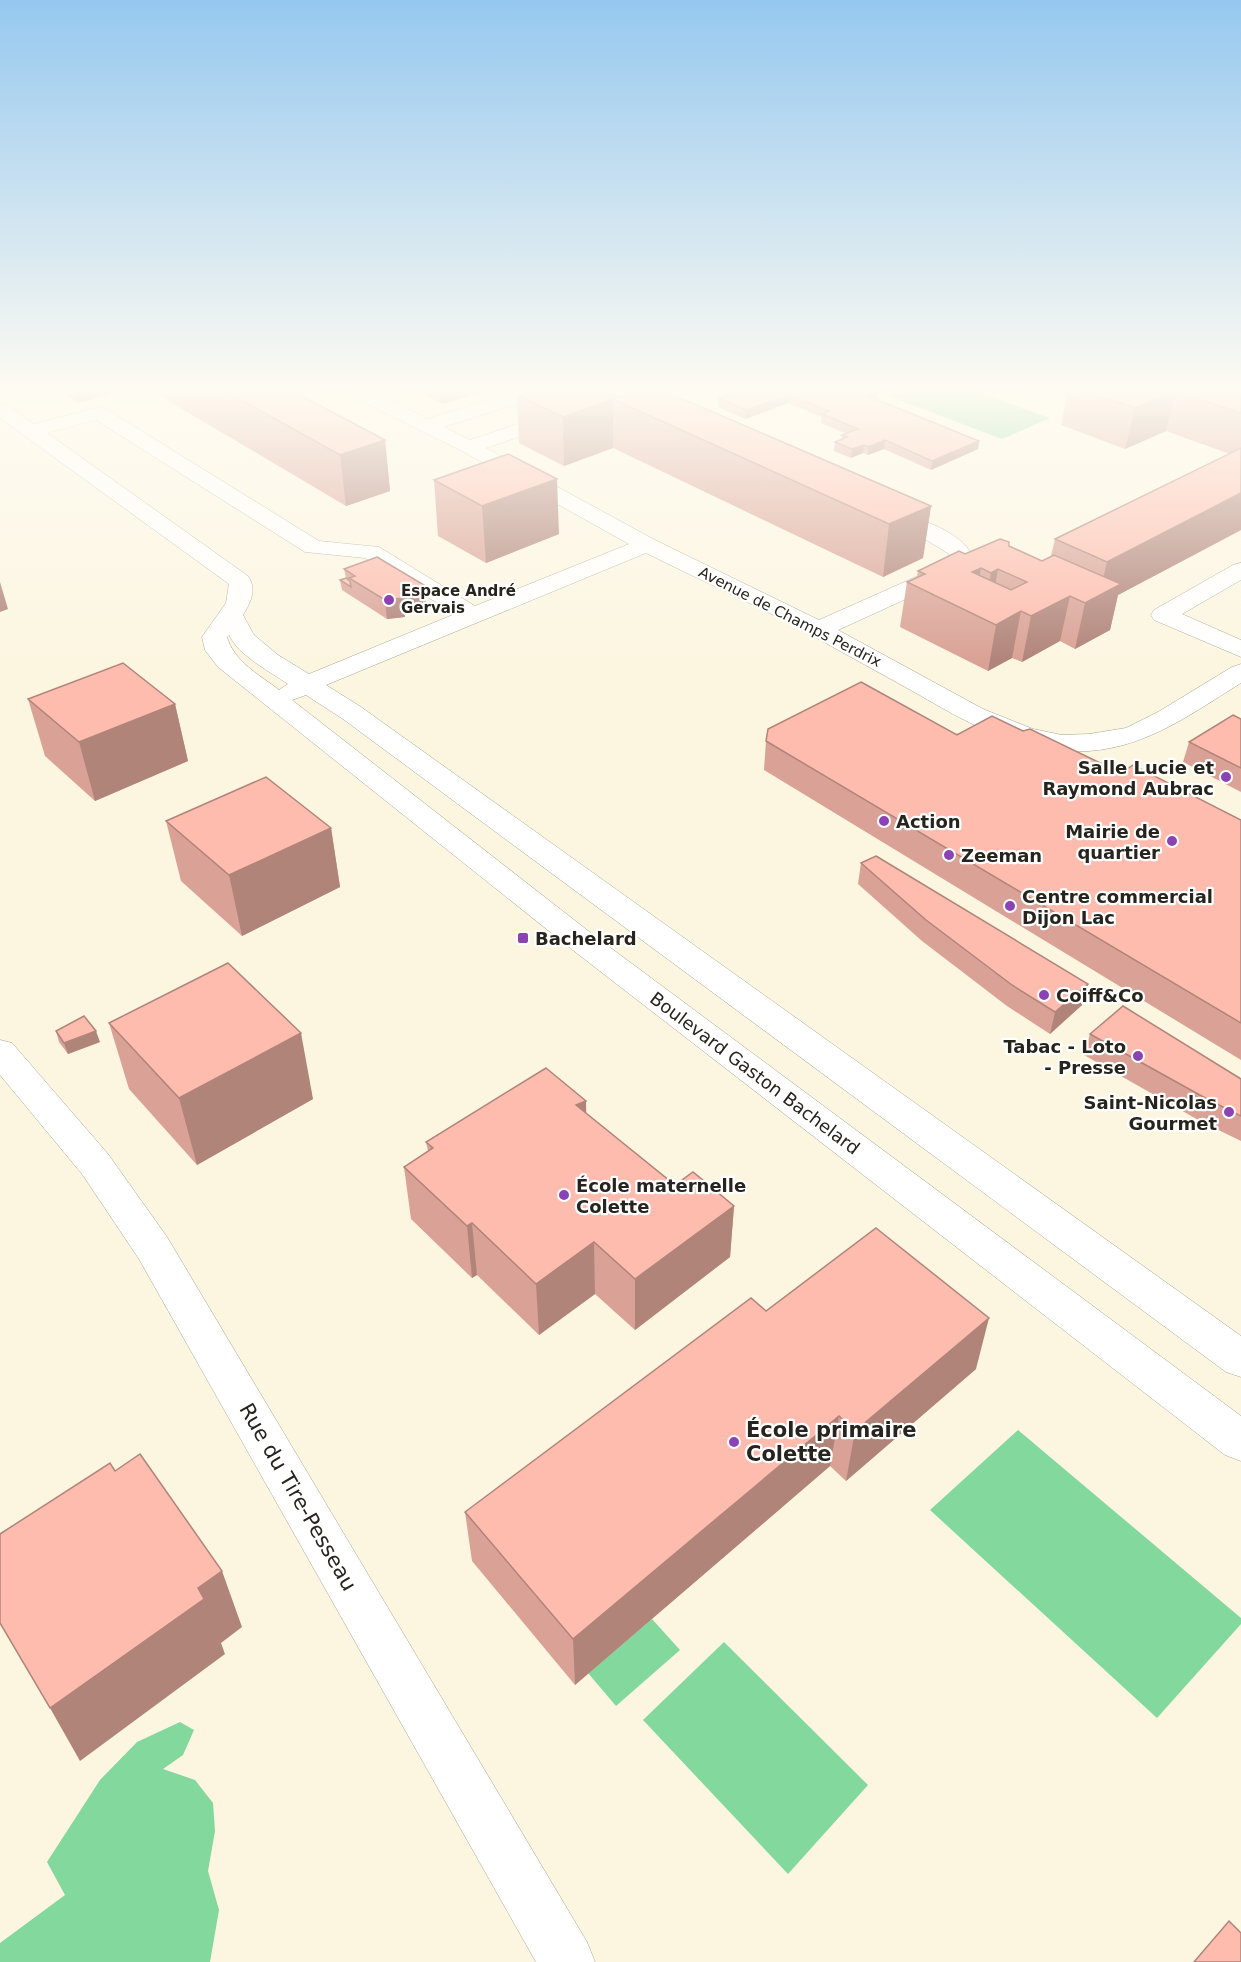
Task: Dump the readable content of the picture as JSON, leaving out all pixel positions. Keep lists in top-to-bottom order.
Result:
{
  "streets": {
    "street": ["Avenue de Champs Perdrix", "Boulevard Gaston Bachelard", "Rue du Tire-Pesseau"]
  },
  "places": {
    "other": [
      "Espace André Gervais",
      "Salle Lucie et Raymond Aubrac",
      "Action",
      "Mairie de quartier",
      "Zeeman",
      "Centre commercial Dijon Lac",
      "Coiff&Co",
      "Tabac - Loto - Presse",
      "Saint-Nicolas Gourmet",
      "École maternelle Colette",
      "École primaire Colette"
    ],
    "transit": ["Bachelard"]
  }
}
